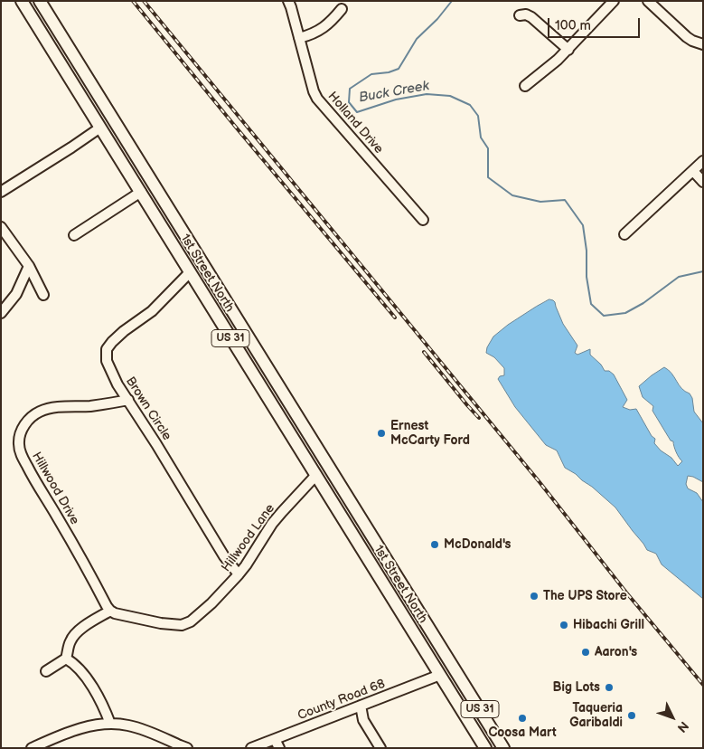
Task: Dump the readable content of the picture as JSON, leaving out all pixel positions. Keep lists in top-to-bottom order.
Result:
{
  "streets": {
    "main road": ["1st Street North", "US 31"],
    "street": [
      "Holland Drive",
      "Brown Circle",
      "Hillwood Drive",
      "Hillwood Lane",
      "County Road 68"
    ]
  },
  "crossings": [
    ["1st Street North", "US 31"],
    ["1st Street North", "Brown Circle"],
    ["1st Street North", "Hillwood Lane"],
    ["1st Street North", "County Road 68"],
    ["US 31", "County Road 68"],
    ["Brown Circle", "Hillwood Drive"],
    ["Brown Circle", "Hillwood Lane"],
    ["Hillwood Drive", "Hillwood Lane"]
  ],
  "water": ["Buck Creek"],
  "places": [
    "Ernest McCarty Ford",
    "McDonald's",
    "The UPS Store",
    "Hibachi Grill",
    "Aaron's",
    "Big Lots",
    "Taqueria Garibaldi",
    "Coosa Mart"
  ],
  "scale_bar": "100 m",
  "north": "bottom right"
}
